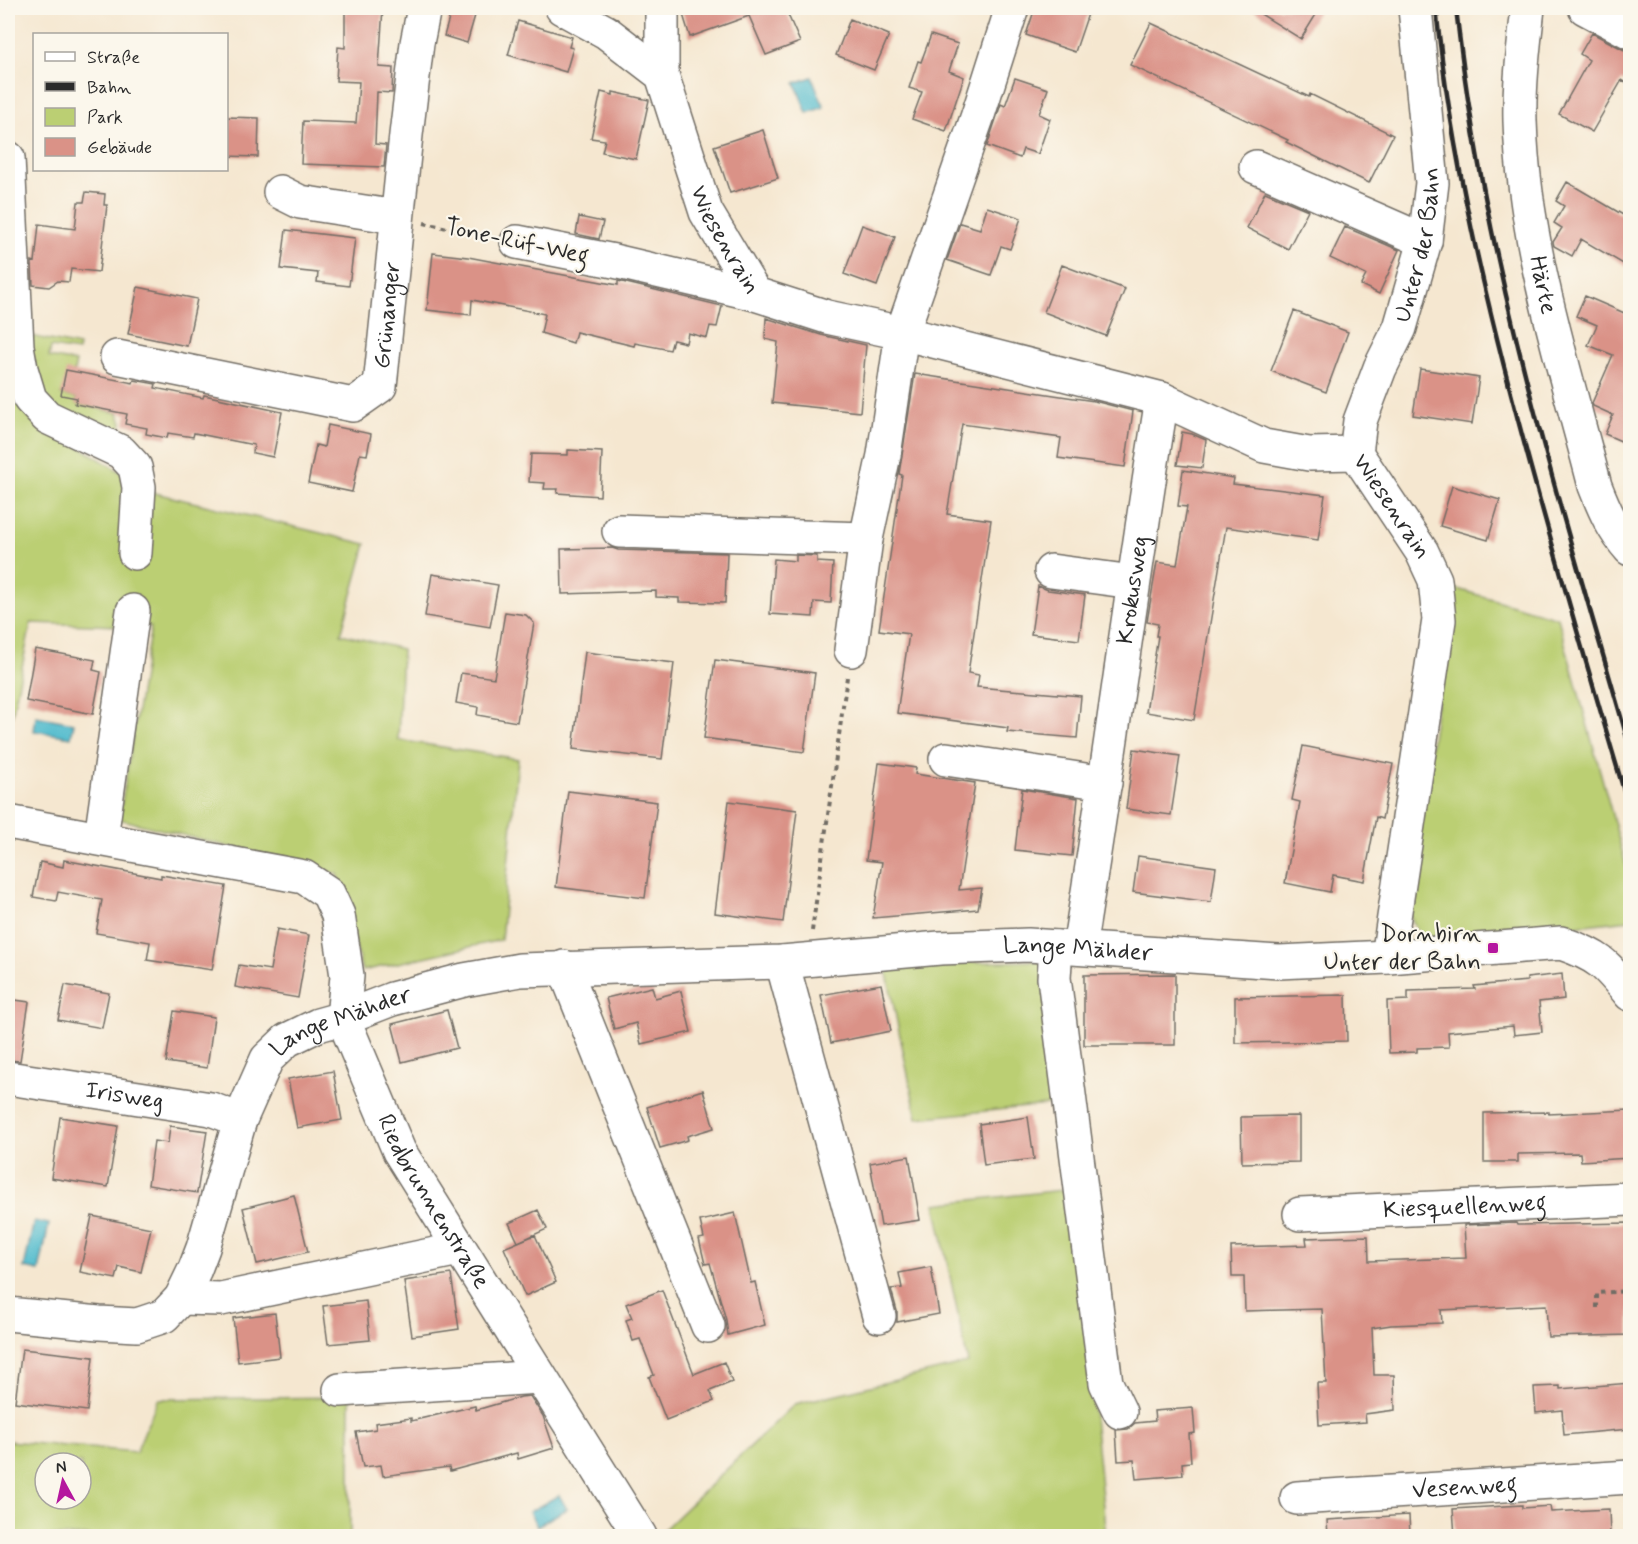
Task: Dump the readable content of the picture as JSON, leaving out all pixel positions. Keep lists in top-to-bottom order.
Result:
{
  "streets": {
    "street": [
      "Wiesenrain",
      "Tone-Rüf-Weg",
      "Unter der Bahn",
      "Härte",
      "Grünanger",
      "Krokusweg",
      "Lange Mähder",
      "Irisweg",
      "Riedbrunnenstraße",
      "Kiesquellenweg",
      "Vesenweg"
    ]
  },
  "crossings": [
    ["Wiesenrain", "Tone-Rüf-Weg"],
    ["Wiesenrain", "Unter der Bahn"],
    ["Wiesenrain", "Krokusweg"],
    ["Wiesenrain", "Lange Mähder"],
    ["Tone-Rüf-Weg", "Grünanger"],
    ["Krokusweg", "Lange Mähder"],
    ["Lange Mähder", "Irisweg"],
    ["Lange Mähder", "Riedbrunnenstraße"]
  ],
  "places": {
    "transit": ["Dornbirn Unter der Bahn"]
  },
  "legend": [
    "Straße",
    "Bahn",
    "Park",
    "Gebäude"
  ],
  "north": "top"
}
